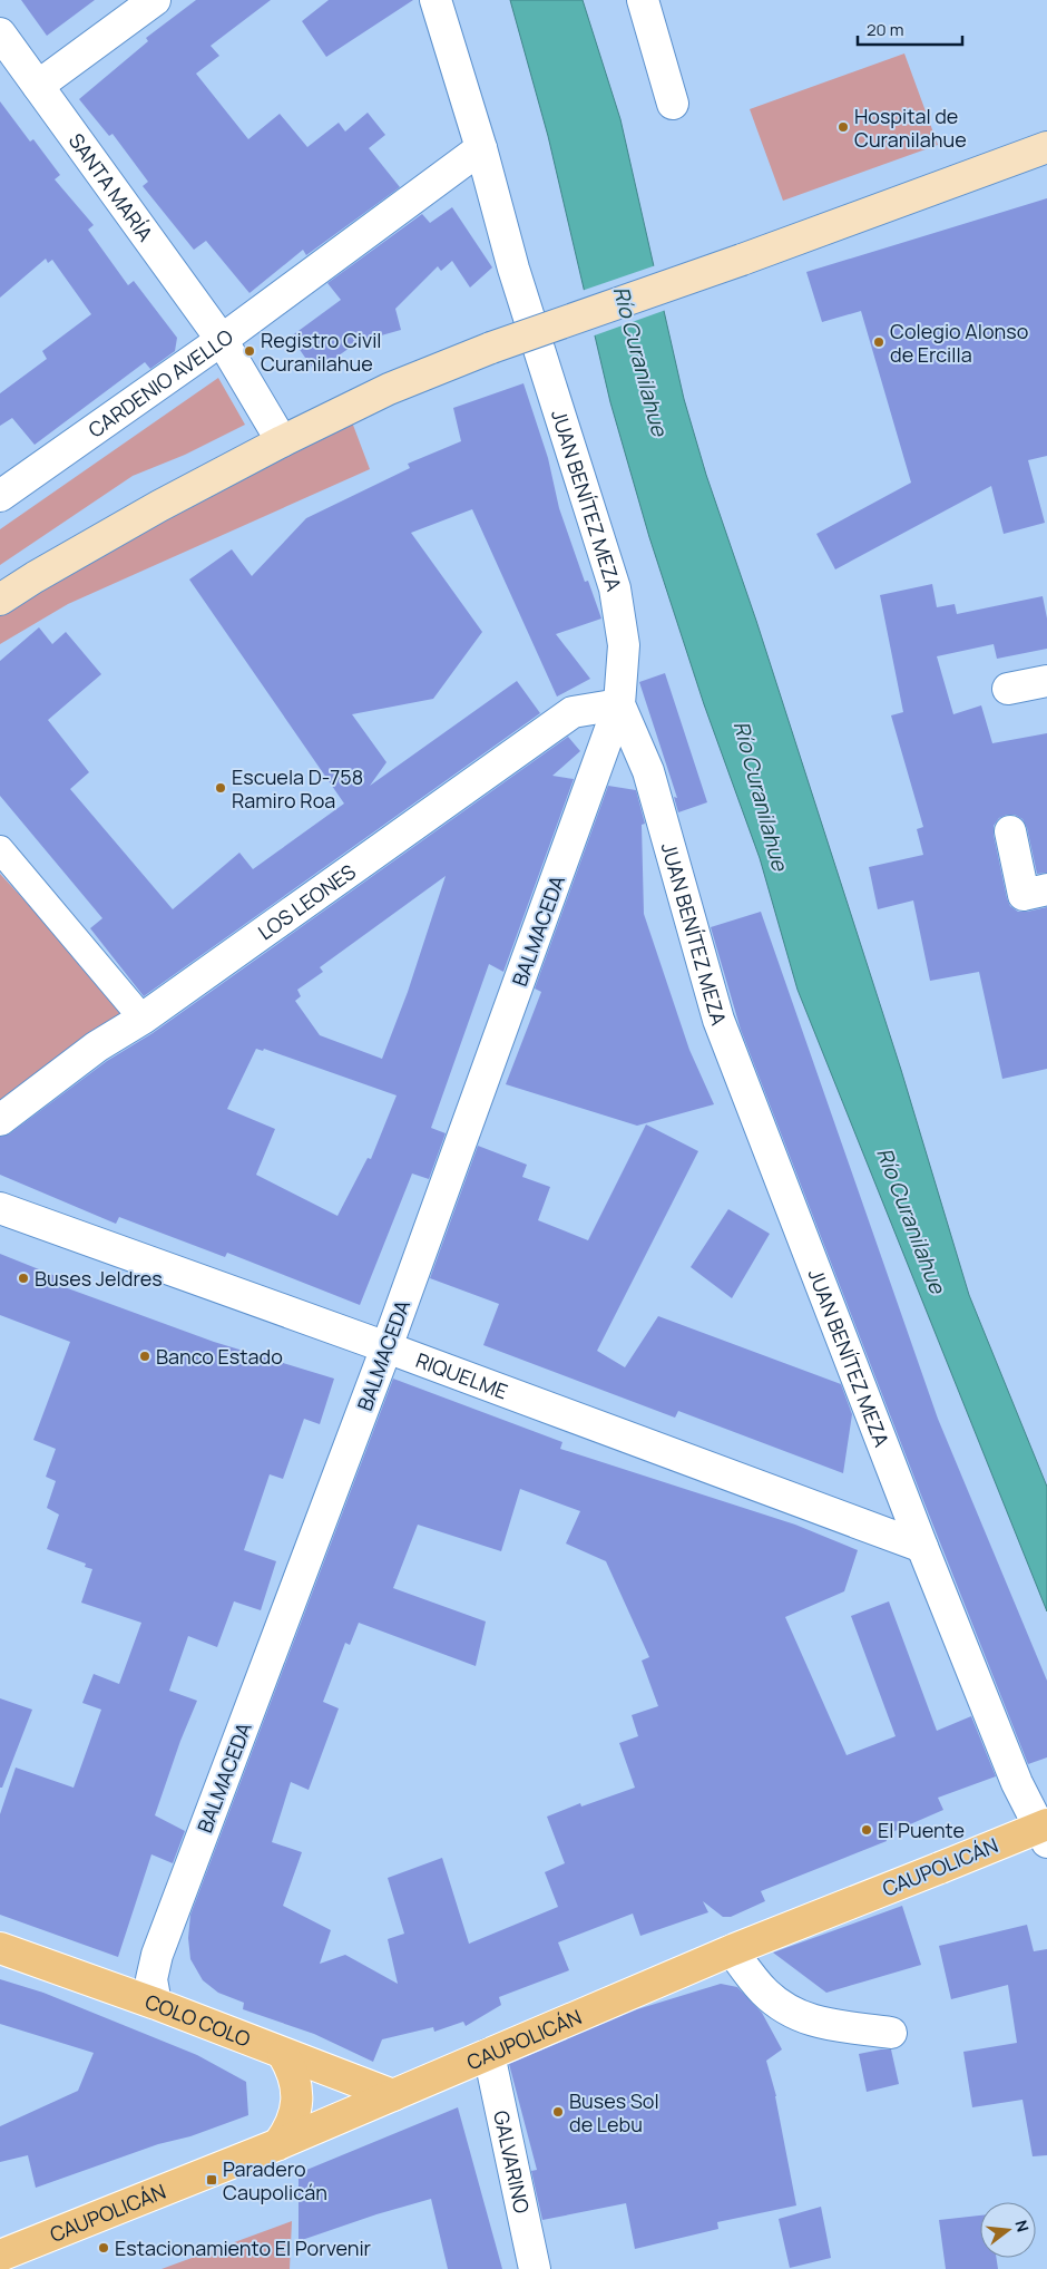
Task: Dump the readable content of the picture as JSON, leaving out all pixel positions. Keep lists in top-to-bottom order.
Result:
{
  "streets": {
    "main road": ["CAUPOLICÁN", "COLO COLO"],
    "street": [
      "SANTA MARÍA",
      "CARDENIO AVELLO",
      "JUAN BENÍTEZ MEZA",
      "LOS LEONES",
      "BALMACEDA",
      "RIQUELME",
      "GALVARINO"
    ]
  },
  "crossings": [
    ["SANTA MARÍA", "CARDENIO AVELLO"],
    ["CARDENIO AVELLO", "JUAN BENÍTEZ MEZA"],
    ["JUAN BENÍTEZ MEZA", "LOS LEONES"],
    ["JUAN BENÍTEZ MEZA", "BALMACEDA"],
    ["JUAN BENÍTEZ MEZA", "RIQUELME"],
    ["LOS LEONES", "BALMACEDA"],
    ["BALMACEDA", "RIQUELME"],
    ["BALMACEDA", "COLO COLO"],
    ["CAUPOLICÁN", "COLO COLO"],
    ["CAUPOLICÁN", "GALVARINO"]
  ],
  "water": ["Río Curanilahue"],
  "places": {
    "other": [
      "Hospital de Curanilahue",
      "Colegio Alonso de Ercilla",
      "Registro Civil Curanilahue",
      "Escuela D-758 Ramiro Roa",
      "Buses Jeldres",
      "Banco Estado",
      "El Puente",
      "Buses Sol de Lebu",
      "Estacionamiento El Porvenir"
    ],
    "transit": ["Paradero Caupolicán"]
  },
  "scale_bar": "20 m",
  "north": "right"
}
